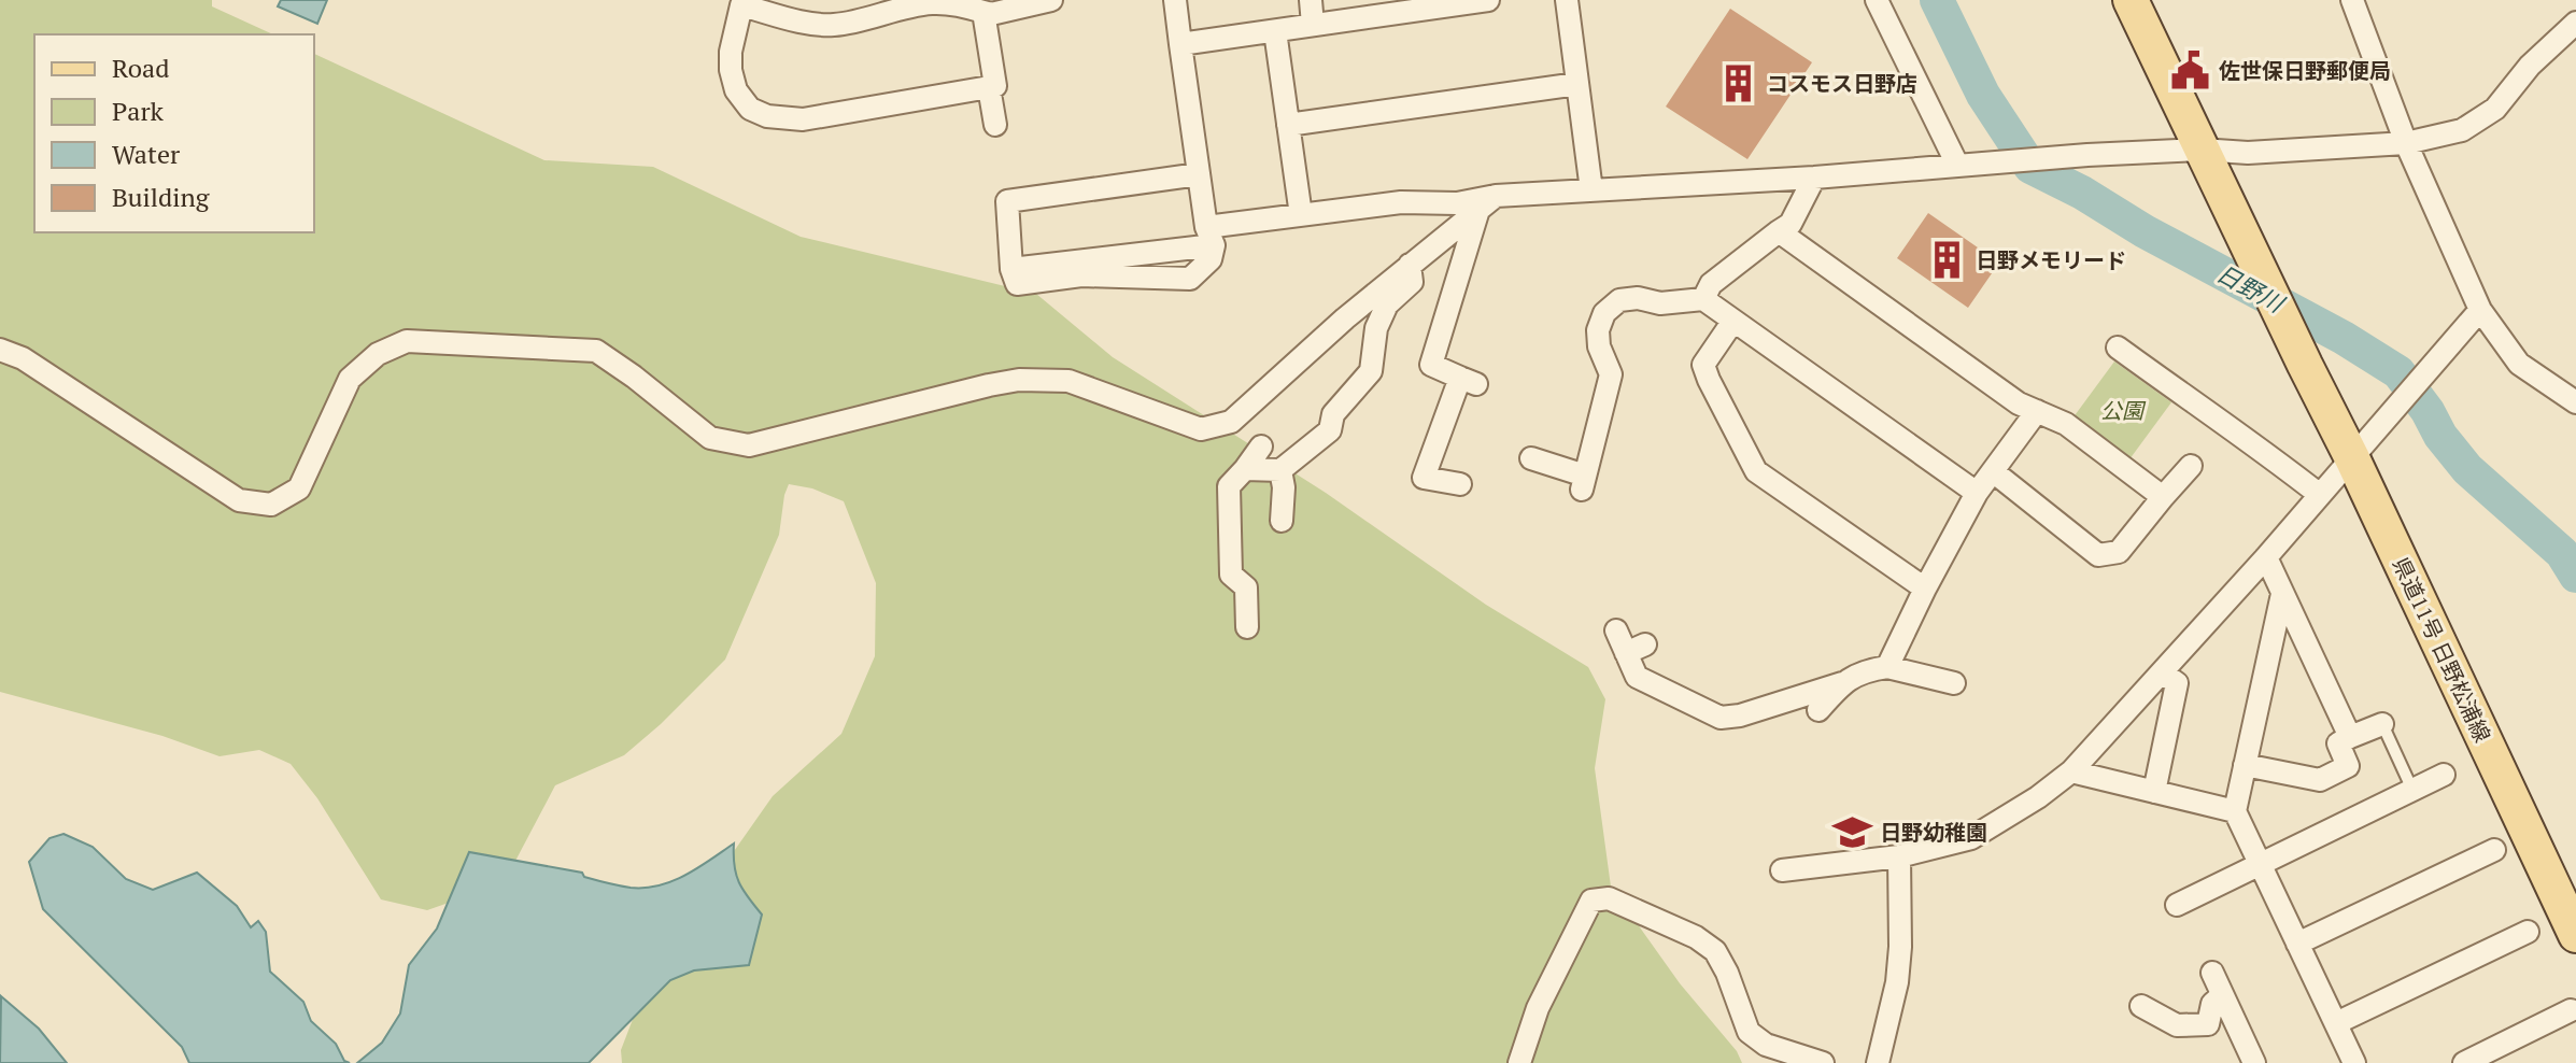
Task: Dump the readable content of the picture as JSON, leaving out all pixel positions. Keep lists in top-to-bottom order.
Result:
{
  "streets": {
    "main road": ["県道11号 日野松浦線"]
  },
  "water": ["日野川"],
  "parks": ["公園"],
  "places": {
    "public building": ["佐世保日野郵便局"],
    "building": ["コスモス日野店", "日野メモリード"],
    "school or university": ["日野幼稚園"]
  },
  "legend": [
    "Road",
    "Park",
    "Water",
    "Building"
  ]
}
